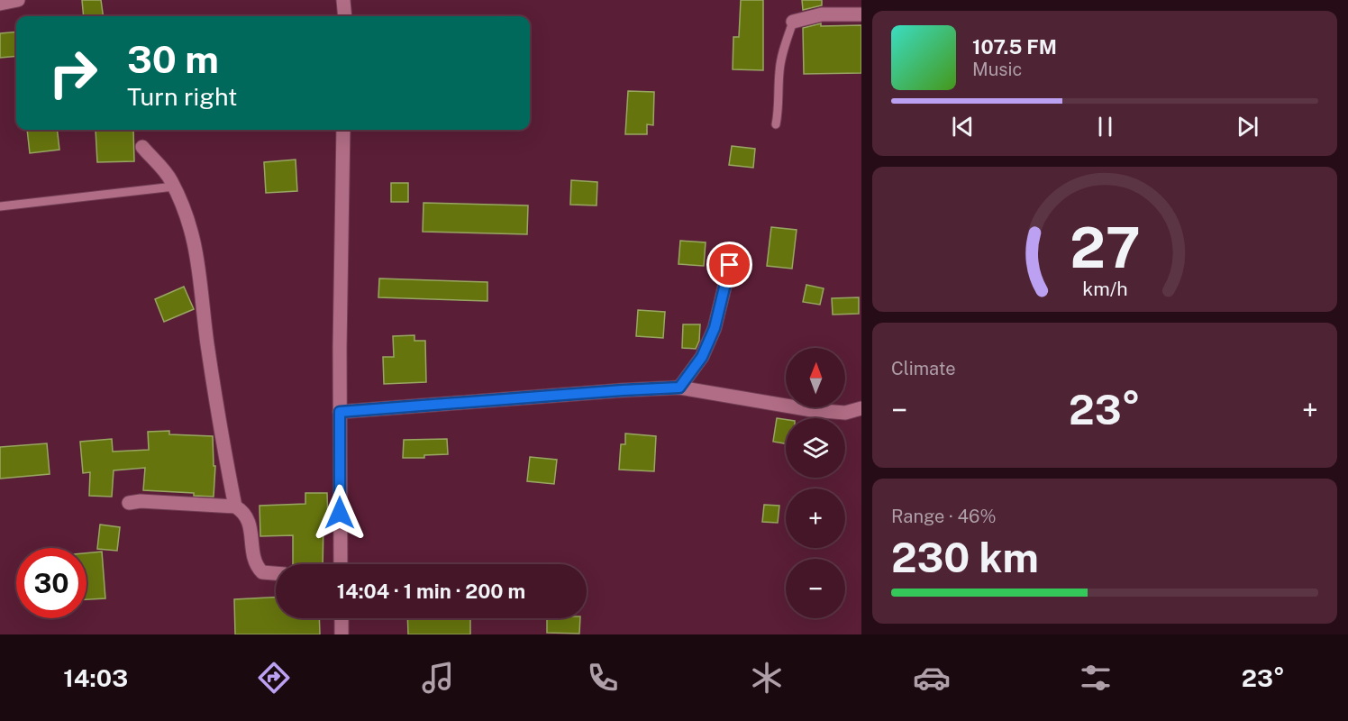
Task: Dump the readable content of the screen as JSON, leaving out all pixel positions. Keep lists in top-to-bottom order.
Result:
{
  "north": "top",
  "page": {
    "turn": ["30 m", "Turn right"],
    "song": ["107.5 FM", "Music"],
    "tile": [
      "Climate",
      ["Range · 46%", "230 km"]
    ],
    "map_buttons": ["+", "−"],
    "heat": ["−", "23°", "+"],
    "limit": "30",
    "trip": "14:04 · 1 min · 200 m",
    "tabs": ["14:03", "23°"],
    "gauge": ["27", "km/h"]
  }
}
